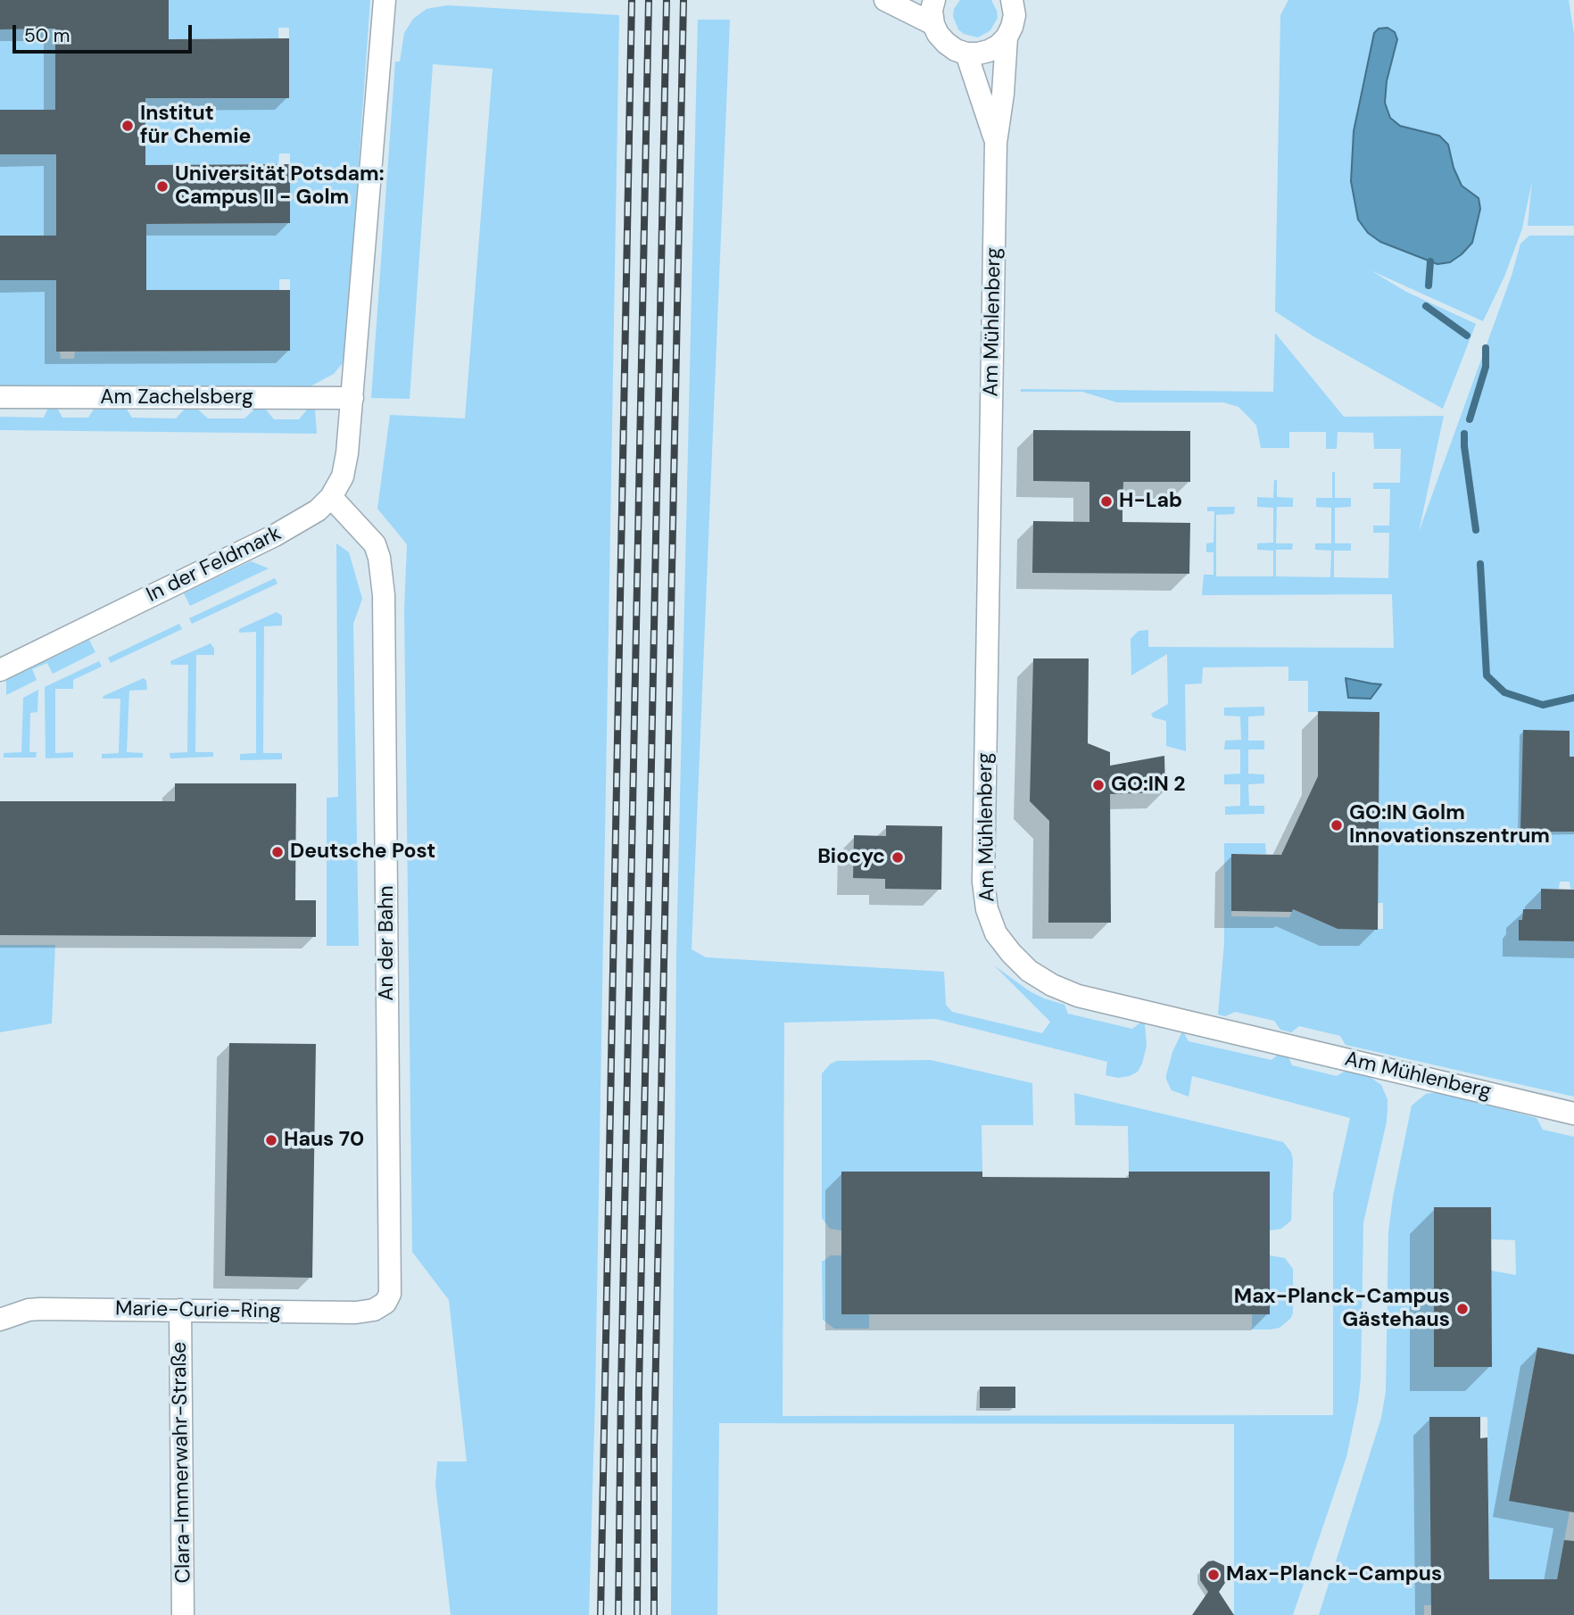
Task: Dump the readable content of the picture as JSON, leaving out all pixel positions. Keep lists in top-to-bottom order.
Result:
{
  "streets": {
    "street": [
      "Am Mühlenberg",
      "Am Zachelsberg",
      "In der Feldmark",
      "An der Bahn",
      "Marie-Curie-Ring",
      "Clara-Immerwahr-Straße"
    ]
  },
  "crossings": [
    ["Am Zachelsberg", "In der Feldmark"],
    ["In der Feldmark", "An der Bahn"],
    ["An der Bahn", "Marie-Curie-Ring"],
    ["Marie-Curie-Ring", "Clara-Immerwahr-Straße"]
  ],
  "places": [
    "Institut für Chemie",
    "Universität Potsdam: Campus II - Golm",
    "H-Lab",
    "GO:IN 2",
    "GO:IN Golm Innovationszentrum",
    "Deutsche Post",
    "Biocyc",
    "Haus 70",
    "Max-Planck-Campus Gästehaus",
    "Max-Planck-Campus"
  ],
  "scale_bar": "50 m"
}
